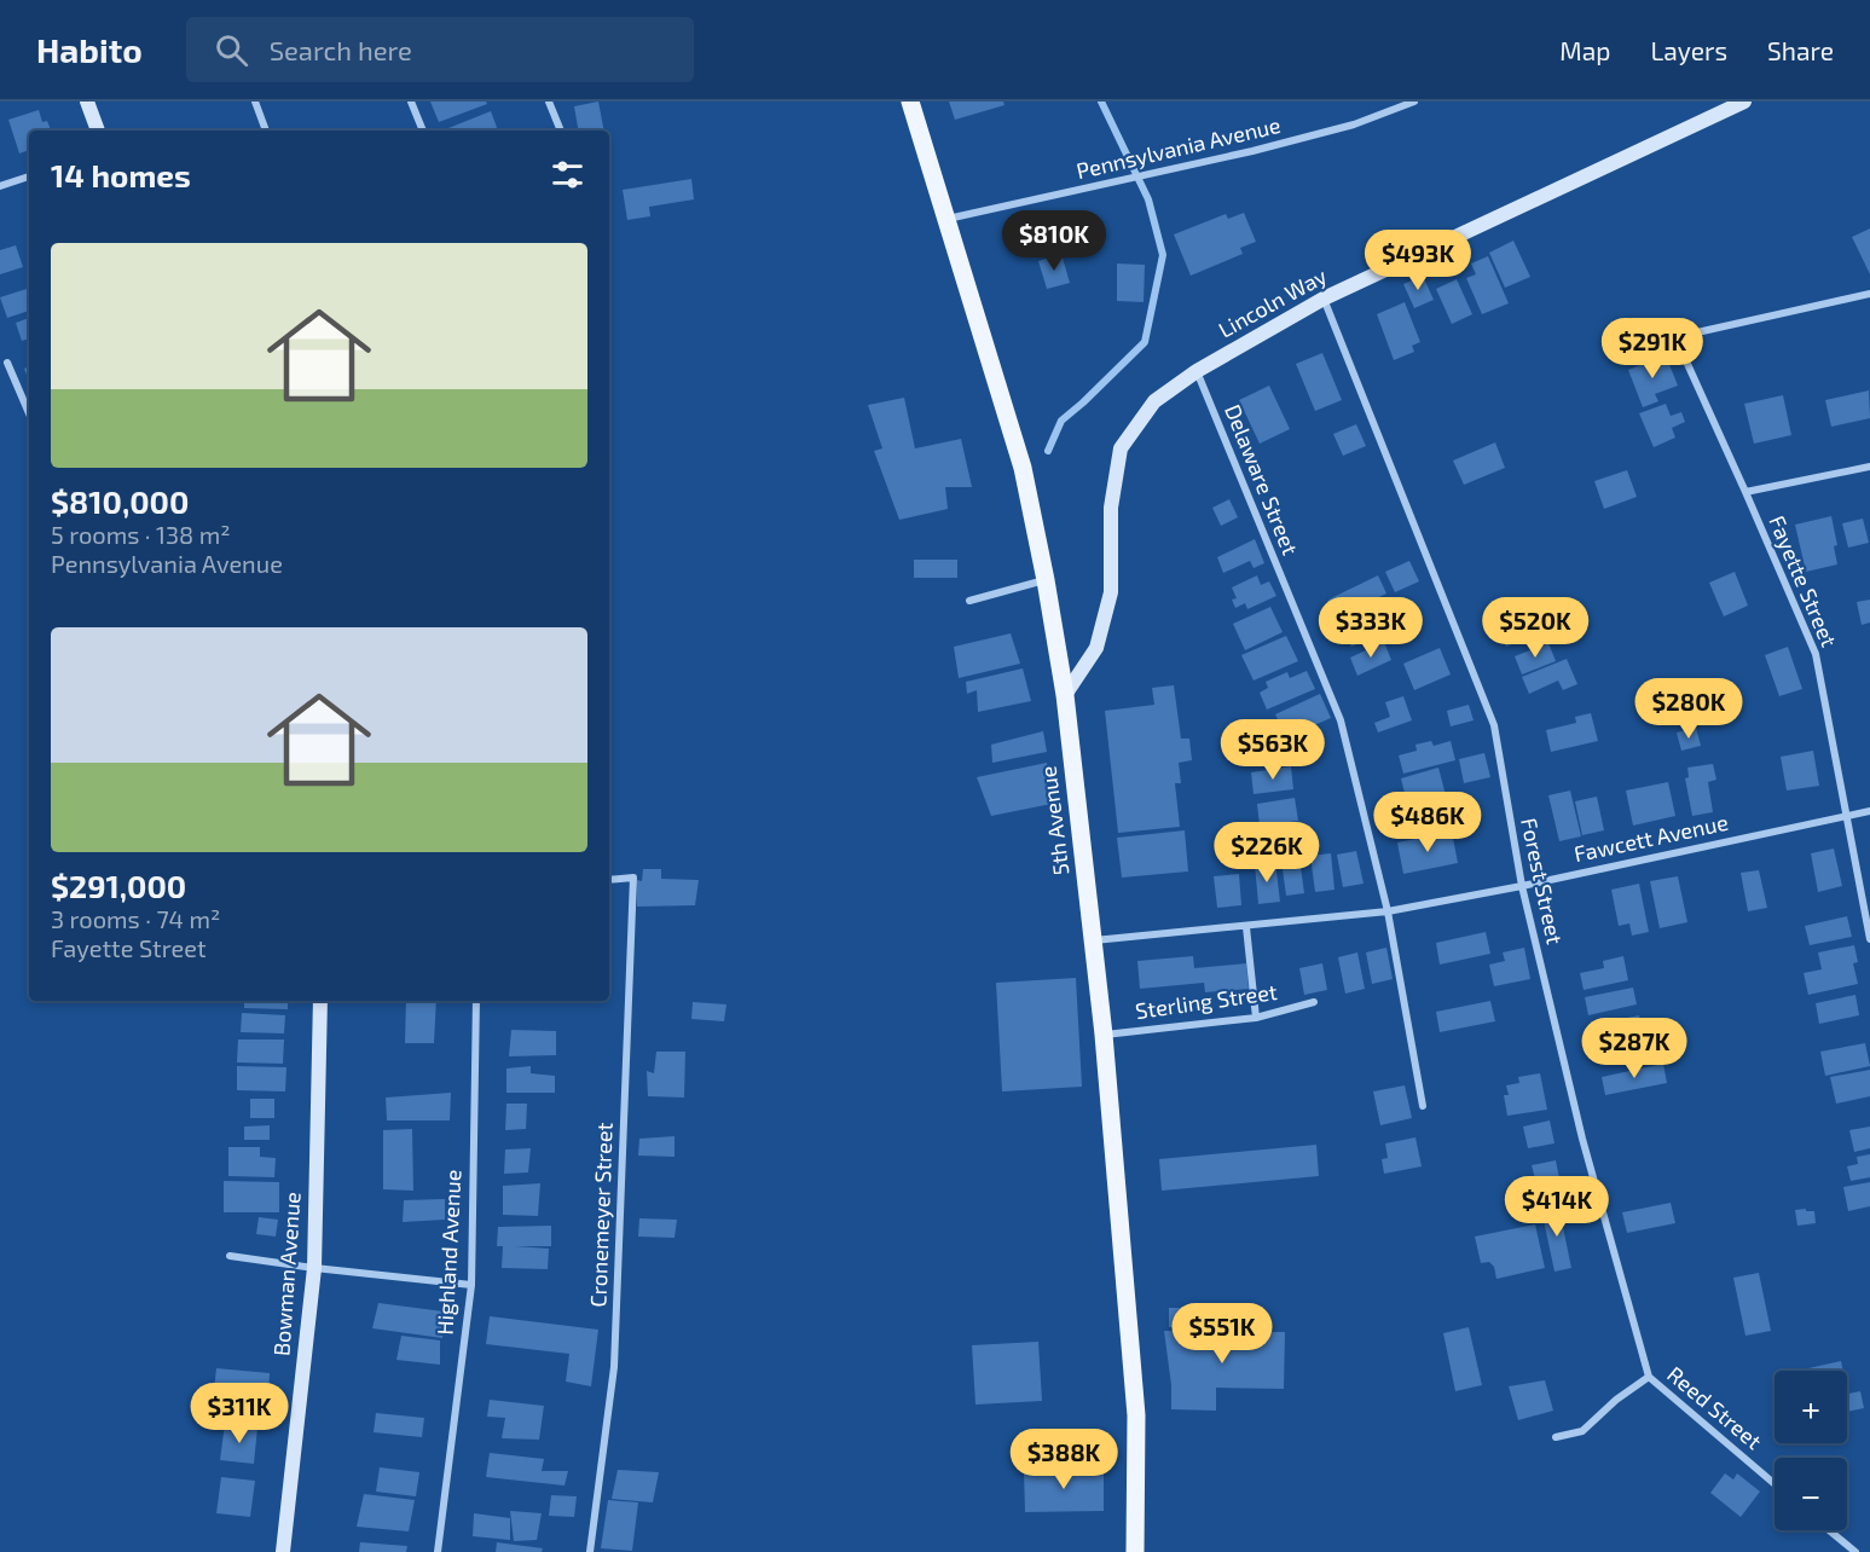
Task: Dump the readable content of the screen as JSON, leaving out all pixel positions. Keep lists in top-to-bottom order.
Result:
{
  "streets": {
    "main road": ["Lincoln Way", "5th Avenue", "Bowman Avenue"],
    "street": [
      "Pennsylvania Avenue",
      "Delaware Street",
      "Fayette Street",
      "Fawcett Avenue",
      "Forest Street",
      "Sterling Street",
      "Cronemeyer Street",
      "Highland Avenue",
      "Reed Street"
    ]
  },
  "crossings": [
    ["Pennsylvania Avenue", "5th Avenue"],
    ["Lincoln Way", "Delaware Street"],
    ["Lincoln Way", "5th Avenue"],
    ["Lincoln Way", "Forest Street"],
    ["Delaware Street", "Fawcett Avenue"],
    ["Fayette Street", "Fawcett Avenue"],
    ["5th Avenue", "Fawcett Avenue"],
    ["5th Avenue", "Sterling Street"],
    ["Fawcett Avenue", "Forest Street"],
    ["Forest Street", "Reed Street"]
  ],
  "page": {
    "header": "Habito",
    "search": "Search here",
    "nav": ["Map", "Layers", "Share"],
    "heading": "14 homes",
    "price": [
      "$810K",
      "$493K",
      "$291K",
      "$333K",
      "$520K",
      "$280K",
      "$563K",
      "$486K",
      "$226K",
      "$287K",
      "$414K",
      "$551K",
      "$311K",
      "$388K"
    ],
    "list": [
      {
        "name": "$810,000",
        "note": "5 rooms · 138 m² · Pennsylvania Avenue"
      },
      {
        "name": "$291,000",
        "note": "3 rooms · 74 m² · Fayette Street"
      }
    ],
    "map_buttons": ["+", "−"]
  }
}
